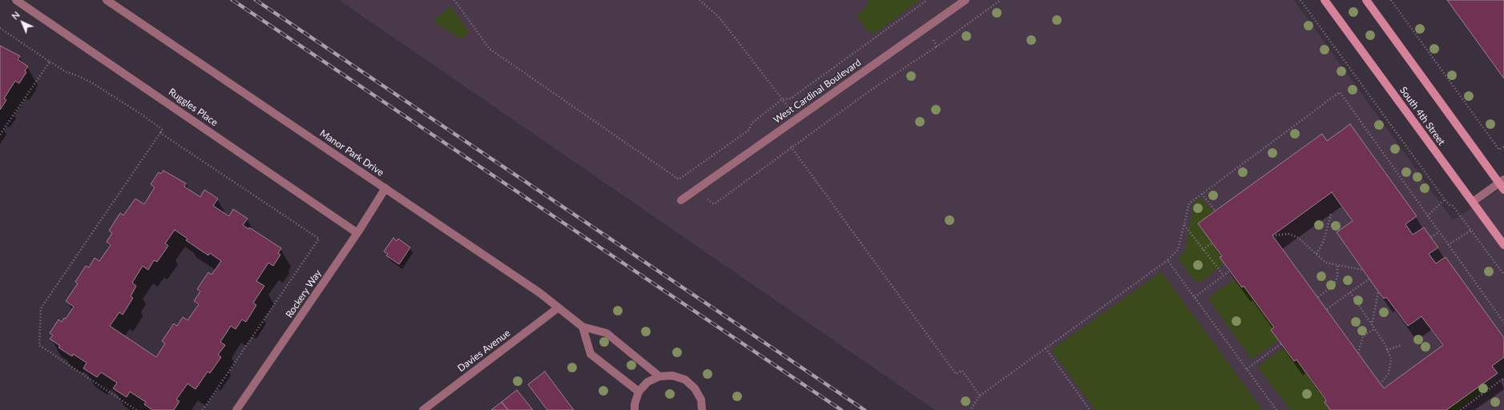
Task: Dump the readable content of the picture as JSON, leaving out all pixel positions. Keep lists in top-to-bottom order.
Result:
{
  "streets": {
    "main road": ["South 4th Street"],
    "street": [
      "West Cardinal Boulevard",
      "Ruggles Place",
      "Manor Park Drive",
      "Rockery Way",
      "Davies Avenue"
    ]
  },
  "crossings": [
    ["Ruggles Place", "Rockery Way"],
    ["Manor Park Drive", "Rockery Way"],
    ["Manor Park Drive", "Davies Avenue"]
  ],
  "north": "top left"
}
